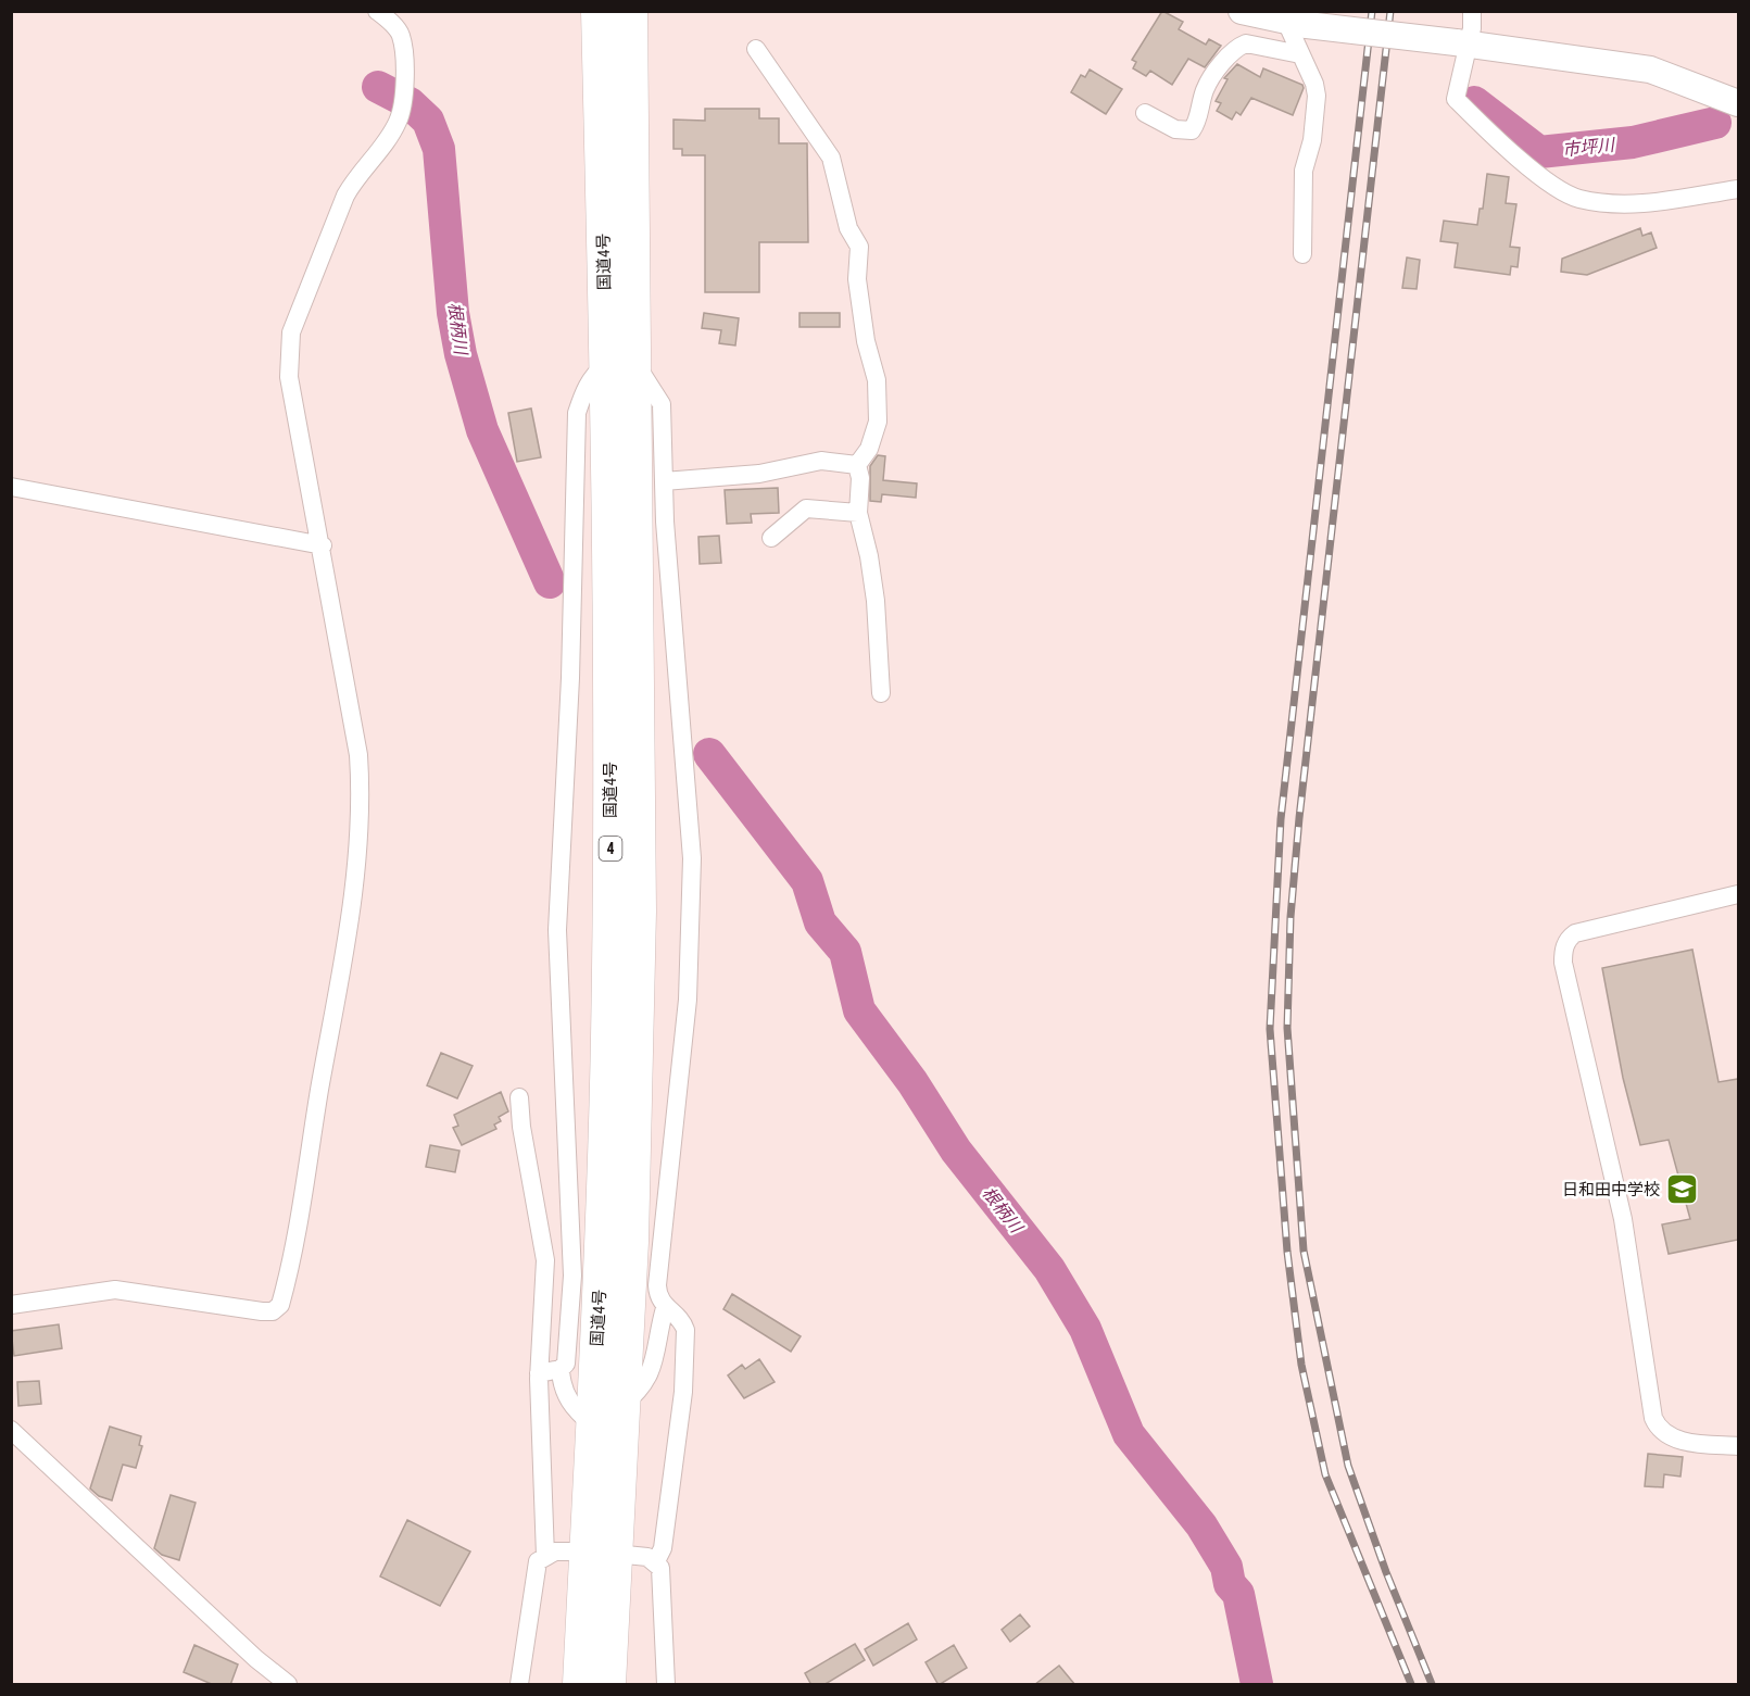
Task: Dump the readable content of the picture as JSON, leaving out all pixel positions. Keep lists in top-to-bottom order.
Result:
{
  "streets": {
    "highway": ["国道4号", "4"]
  },
  "water": ["市坪川", "根柄川"],
  "places": {
    "school or university": ["日和田中学校"]
  }
}
